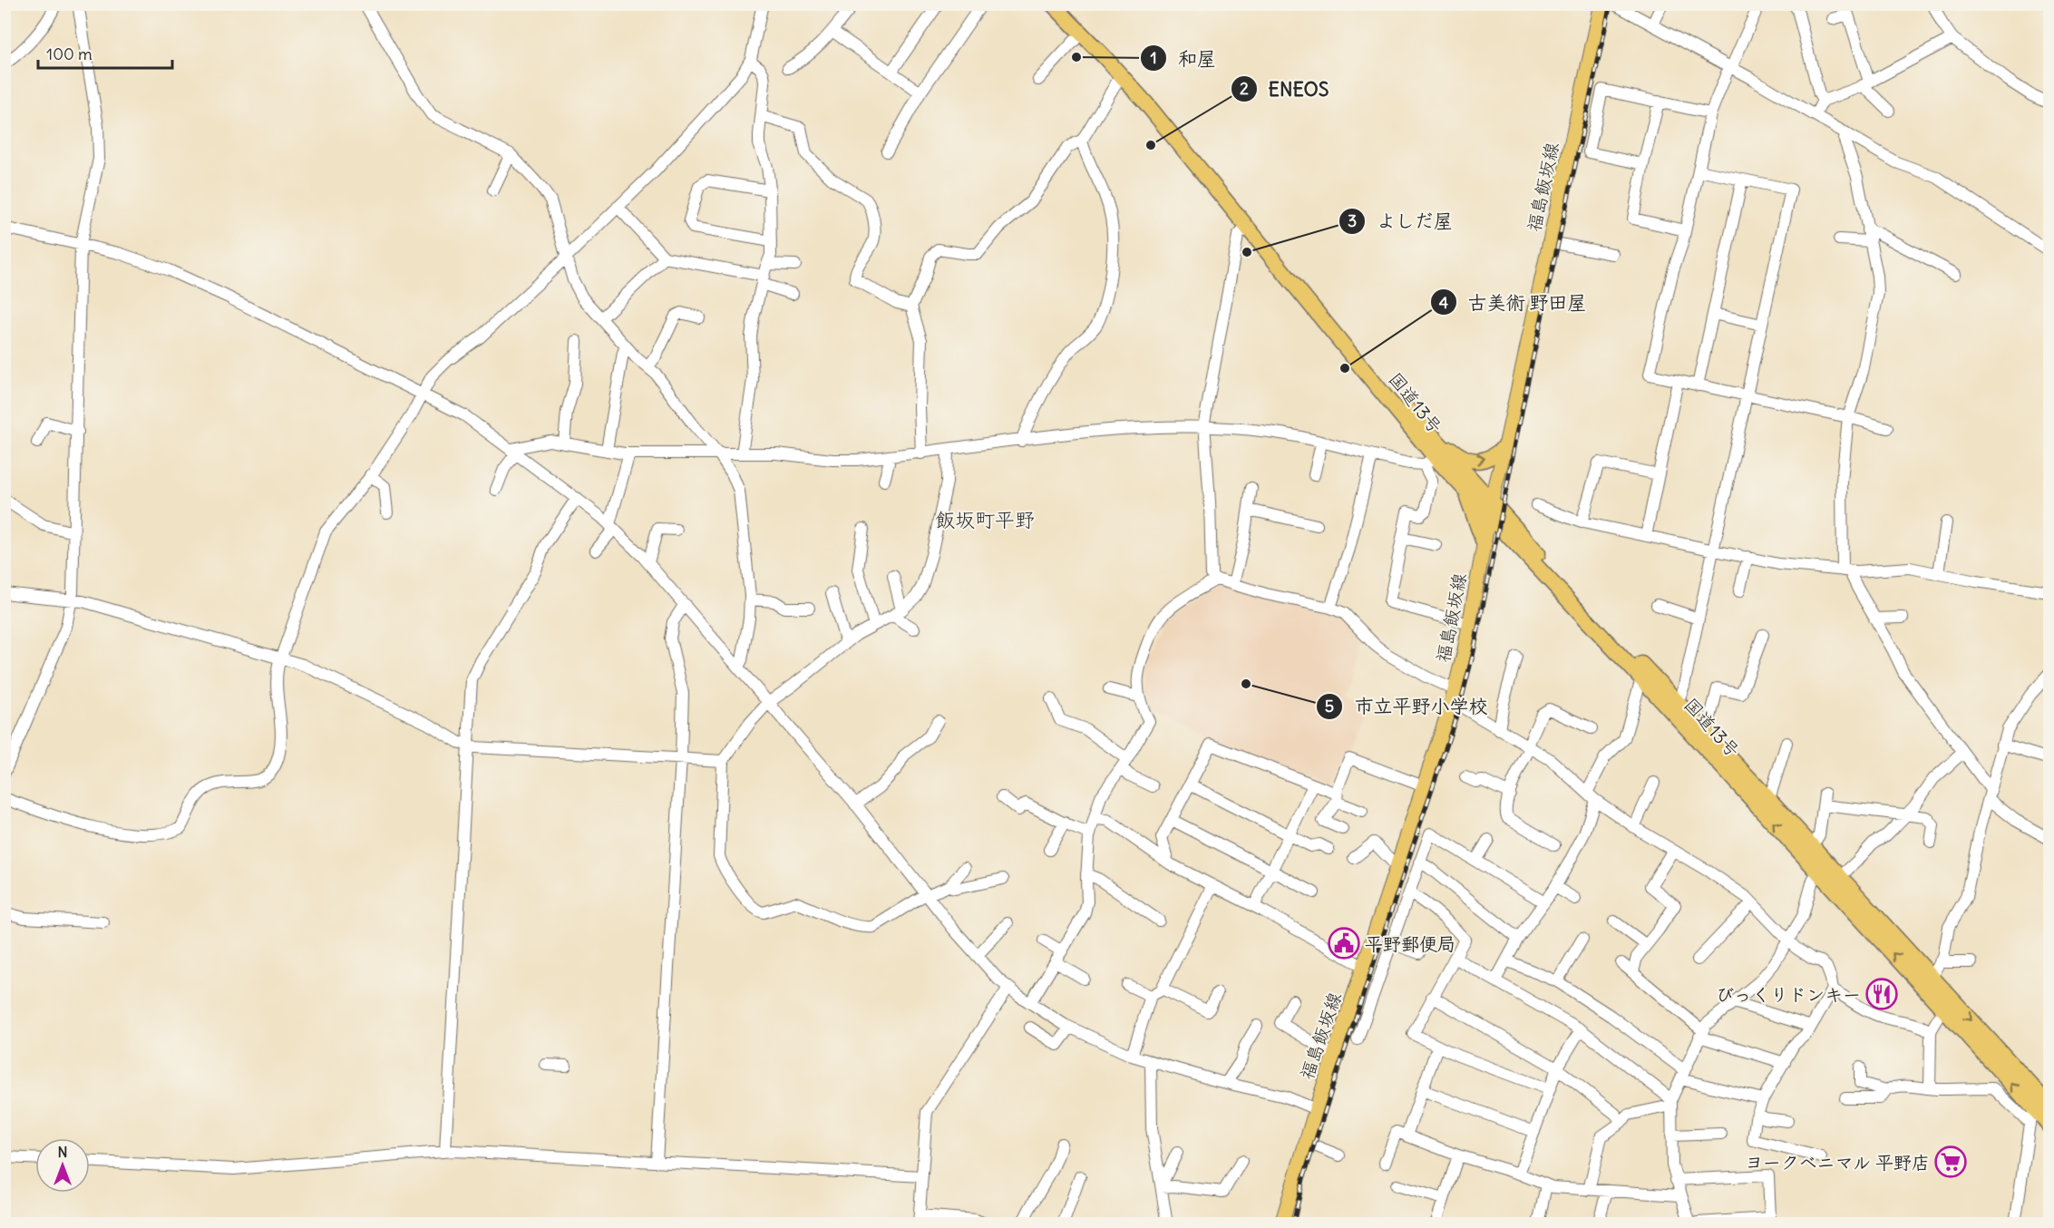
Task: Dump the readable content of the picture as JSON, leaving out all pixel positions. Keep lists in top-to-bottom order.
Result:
{
  "streets": {
    "highway": ["国道13号"],
    "main road": ["福島飯坂線"]
  },
  "crossings": [
    ["福島飯坂線", "国道13号"]
  ],
  "districts": ["飯坂町平野"],
  "places": {
    "other": [
      "和屋",
      "ENEOS",
      "よしだ屋",
      "古美術 野田屋",
      "市立平野小学校"
    ],
    "public building": ["平野郵便局"],
    "restaurant": ["びっくりドンキー"],
    "supermarket": ["ヨークベニマル 平野店"]
  },
  "scale_bar": "100 m",
  "north": "top"
}
